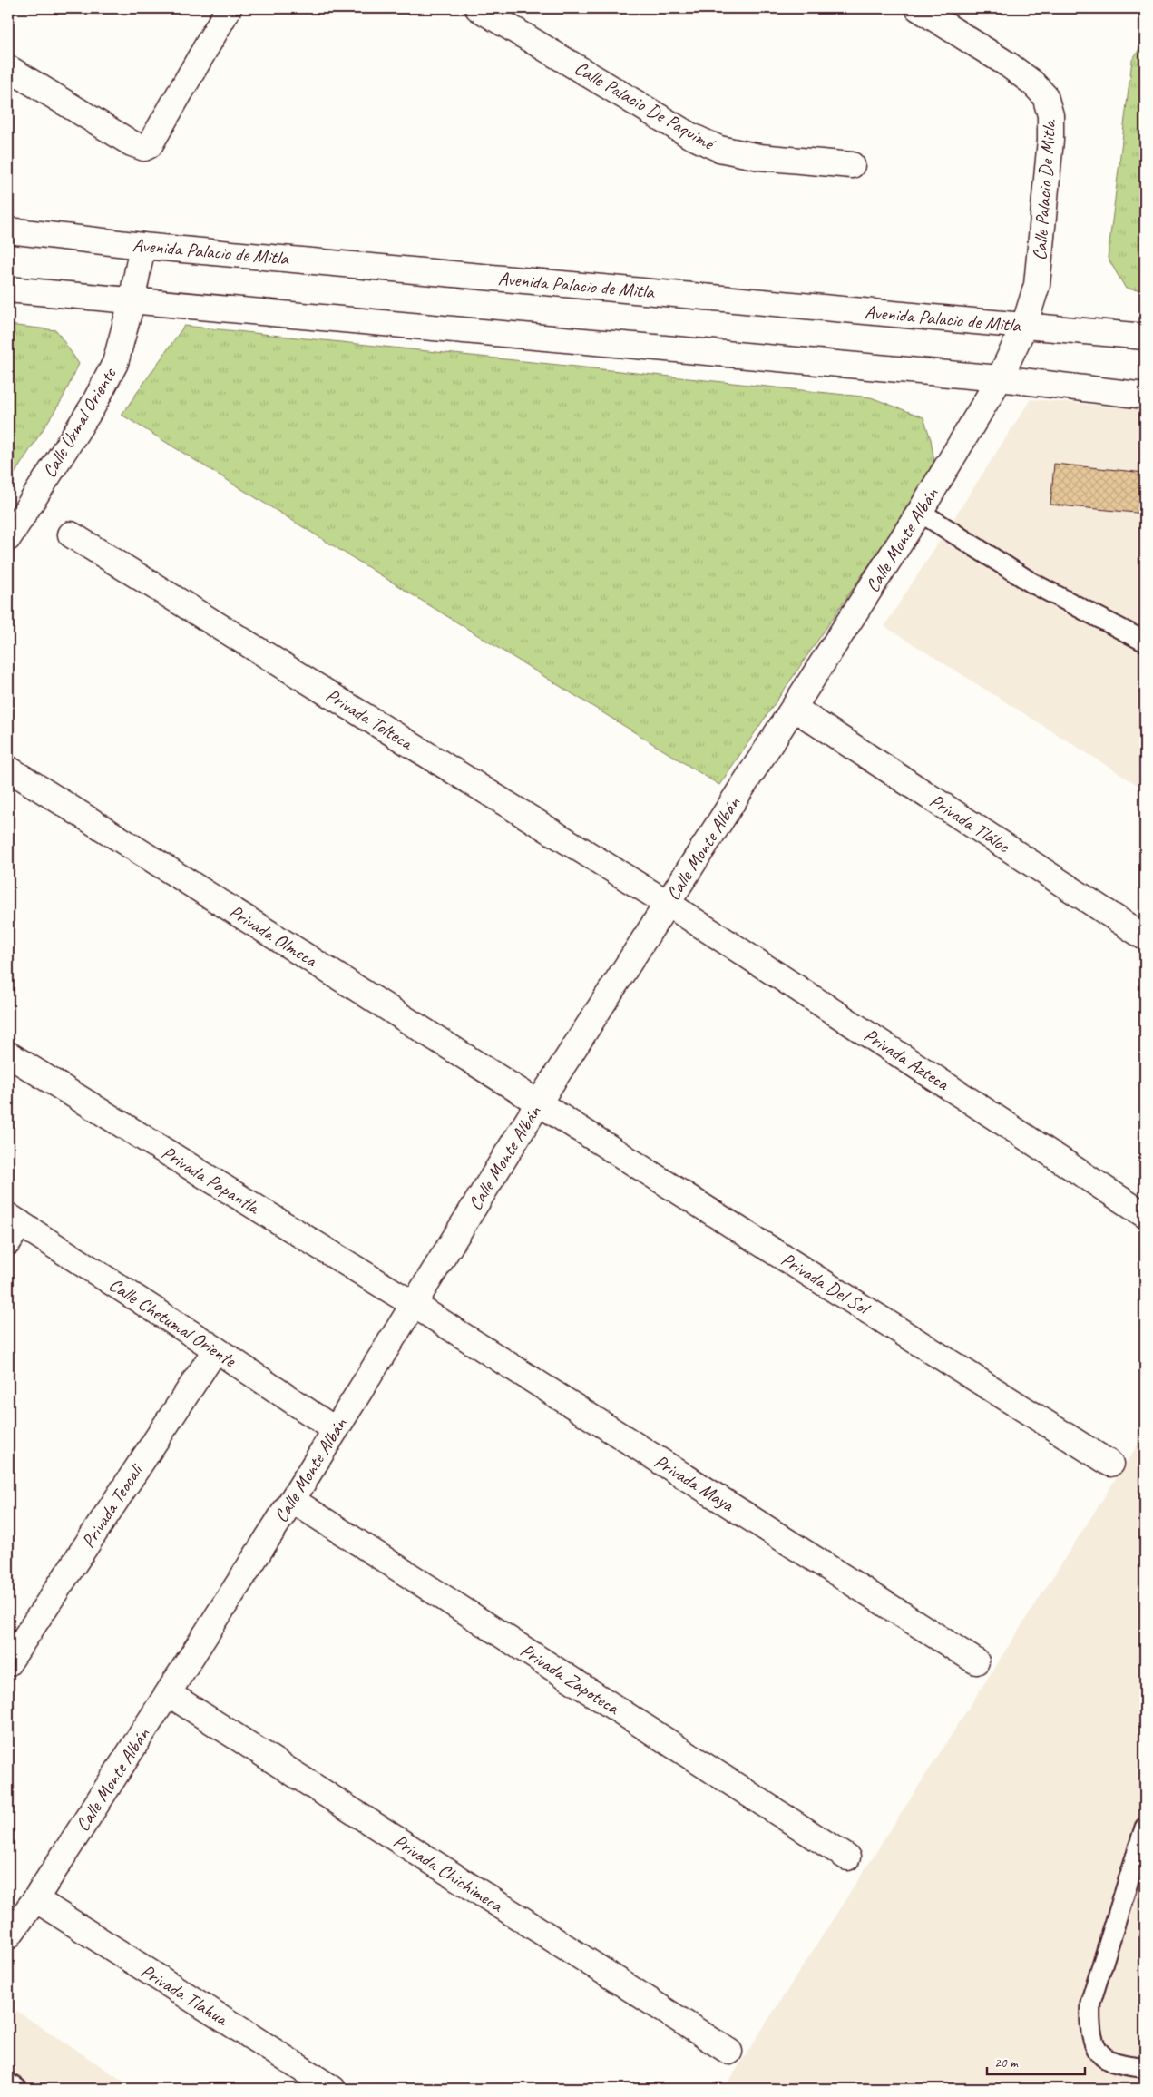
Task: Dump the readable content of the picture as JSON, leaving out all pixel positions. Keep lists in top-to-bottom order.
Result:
{
  "streets": {
    "street": [
      "Calle Palacio De Paquimé",
      "Calle Palacio De Mitla",
      "Avenida Palacio de Mitla",
      "Calle Uxmal Oriente",
      "Calle Monte Albán",
      "Privada Tolteca",
      "Privada Tláloc",
      "Privada Olmeca",
      "Privada Azteca",
      "Privada Papantla",
      "Privada Del Sol",
      "Calle Chetumal Oriente",
      "Privada Maya",
      "Privada Teocali",
      "Privada Zapoteca",
      "Privada Chichimeca",
      "Privada Tlahua"
    ]
  },
  "crossings": [
    ["Calle Palacio De Mitla", "Avenida Palacio de Mitla"],
    ["Calle Palacio De Mitla", "Calle Monte Albán"],
    ["Avenida Palacio de Mitla", "Calle Uxmal Oriente"],
    ["Calle Monte Albán", "Privada Tolteca"],
    ["Calle Monte Albán", "Privada Tláloc"],
    ["Calle Monte Albán", "Privada Olmeca"],
    ["Calle Monte Albán", "Privada Azteca"],
    ["Calle Monte Albán", "Privada Papantla"],
    ["Calle Monte Albán", "Privada Del Sol"],
    ["Calle Monte Albán", "Calle Chetumal Oriente"],
    ["Calle Monte Albán", "Privada Maya"],
    ["Calle Monte Albán", "Privada Zapoteca"],
    ["Calle Monte Albán", "Privada Chichimeca"],
    ["Calle Monte Albán", "Privada Tlahua"],
    ["Privada Tolteca", "Privada Azteca"],
    ["Privada Olmeca", "Privada Del Sol"],
    ["Privada Papantla", "Privada Maya"],
    ["Calle Chetumal Oriente", "Privada Teocali"]
  ],
  "scale_bar": "20 m"
}
